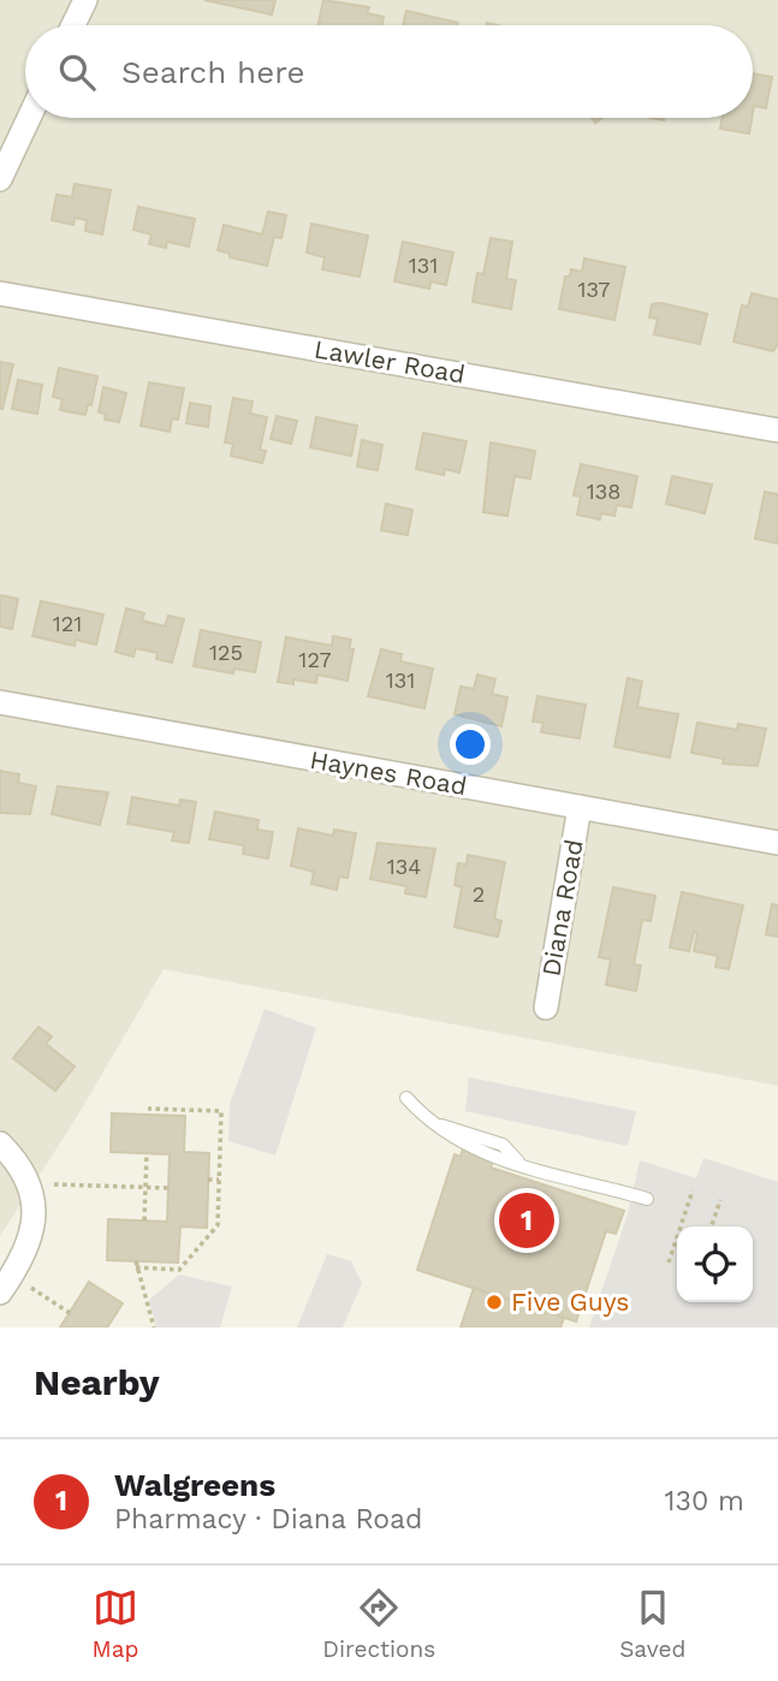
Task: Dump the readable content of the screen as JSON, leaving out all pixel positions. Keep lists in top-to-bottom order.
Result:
{
  "streets": {
    "street": ["Lawler Road", "Haynes Road", "Diana Road"]
  },
  "crossings": [
    ["Haynes Road", "Diana Road"]
  ],
  "places": ["Five Guys"],
  "house_numbers": [
    "131",
    "137",
    "138",
    "121",
    "125",
    "127",
    "131",
    "134",
    "2"
  ],
  "page": {
    "search": "Search here",
    "pins": "1",
    "heading": "Nearby",
    "list": [
      {
        "mark": "1",
        "name": "Walgreens",
        "note": "Pharmacy · Diana Road",
        "value": "130 m"
      }
    ],
    "nav": ["Map", "Directions", "Saved"]
  }
}
